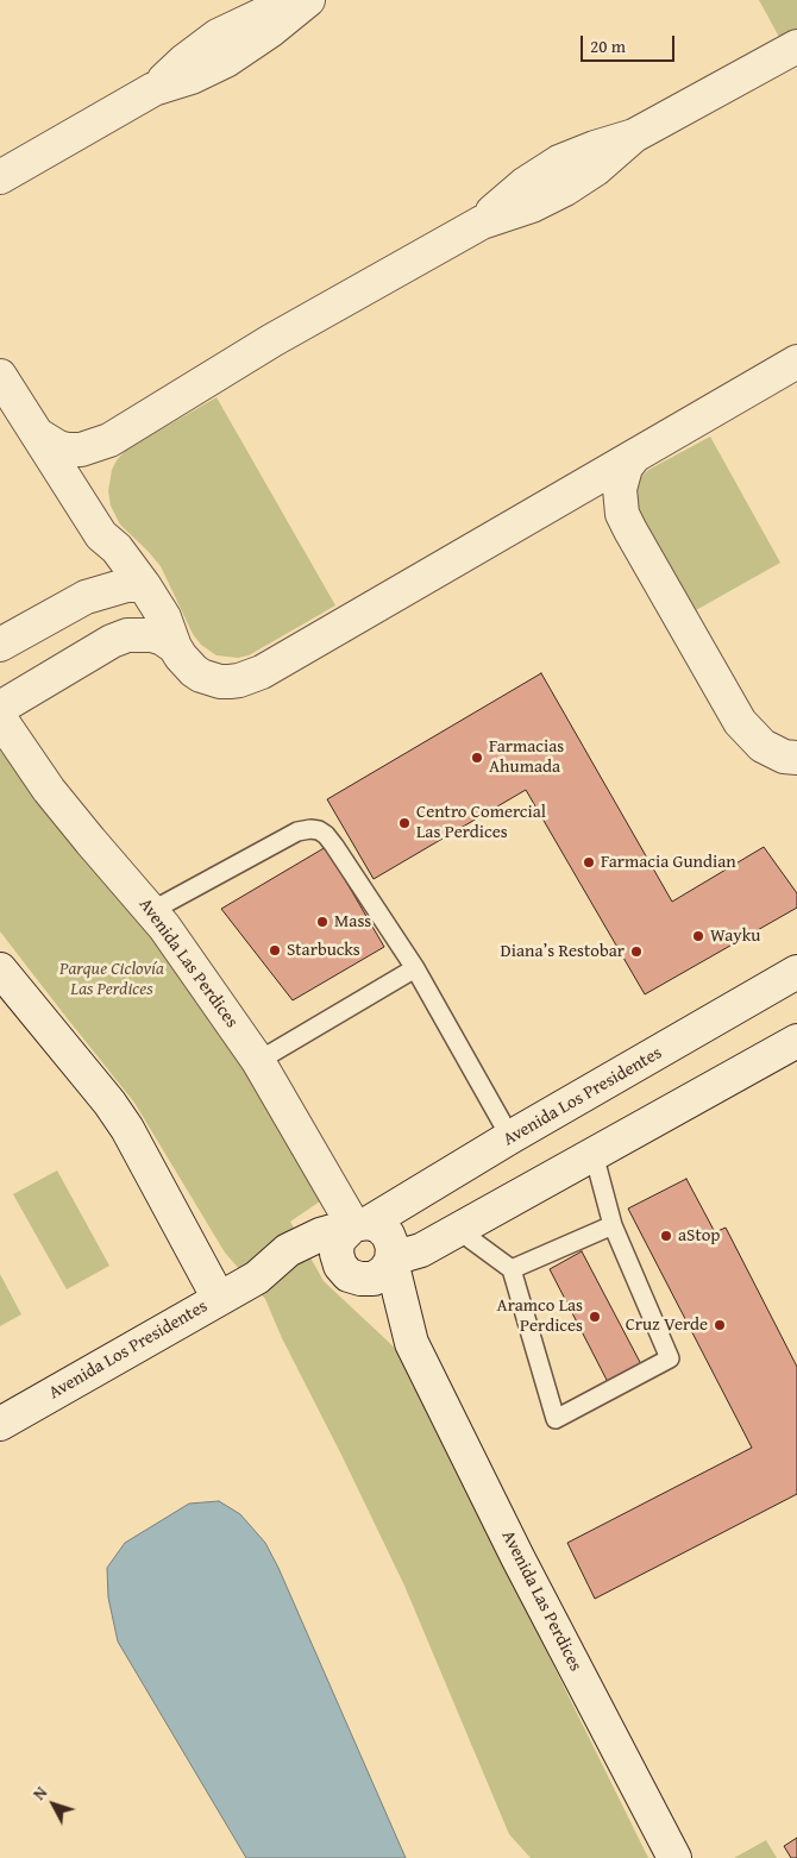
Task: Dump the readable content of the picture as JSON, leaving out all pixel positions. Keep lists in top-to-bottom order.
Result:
{
  "streets": {
    "street": ["Avenida Las Perdices", "Avenida Los Presidentes"]
  },
  "crossings": [
    ["Avenida Las Perdices", "Avenida Los Presidentes"]
  ],
  "parks": ["Parque Ciclovía Las Perdices"],
  "places": [
    "Farmacias Ahumada",
    "Centro Comercial Las Perdices",
    "Farmacia Gundian",
    "Mass",
    "Wayku",
    "Starbucks",
    "Diana’s Restobar",
    "aStop",
    "Aramco Las Perdices",
    "Cruz Verde"
  ],
  "scale_bar": "20 m",
  "north": "top left"
}
